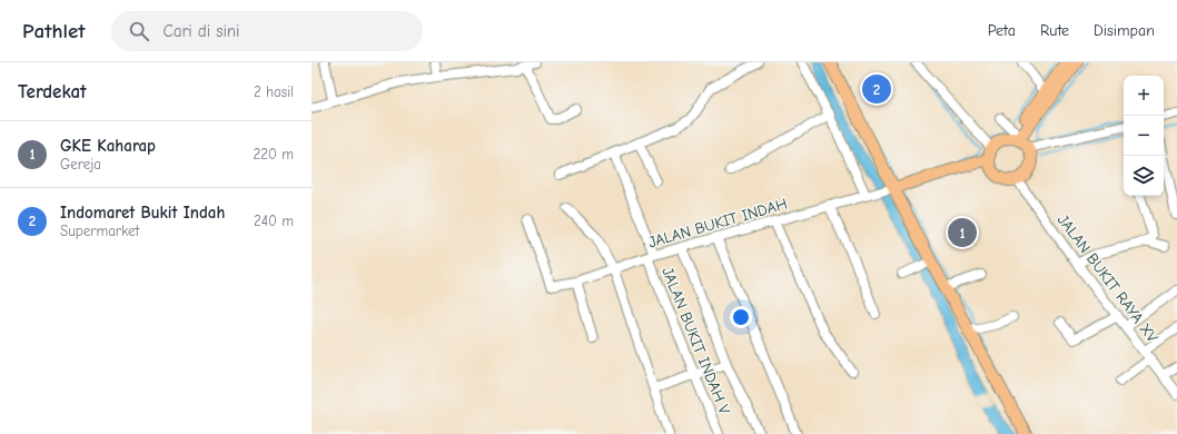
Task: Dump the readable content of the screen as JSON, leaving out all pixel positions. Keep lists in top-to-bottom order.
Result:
{
  "streets": {
    "street": ["JALAN BUKIT INDAH", "JALAN BUKIT RAYA XV", "JALAN BUKIT INDAH V"]
  },
  "crossings": [
    ["JALAN BUKIT INDAH", "JALAN BUKIT INDAH V"]
  ],
  "page": {
    "header": "Pathlet",
    "search": "Cari di sini",
    "nav": ["Peta", "Rute", "Disimpan"],
    "heading": ["Terdekat", "2 hasil"],
    "pins": ["2", "1"],
    "map_buttons": ["+", "−"],
    "list": [
      {
        "mark": "1",
        "name": "GKE Kaharap",
        "note": "Gereja",
        "value": "220 m"
      },
      {
        "mark": "2",
        "name": "Indomaret Bukit Indah",
        "note": "Supermarket",
        "value": "240 m"
      }
    ]
  }
}
